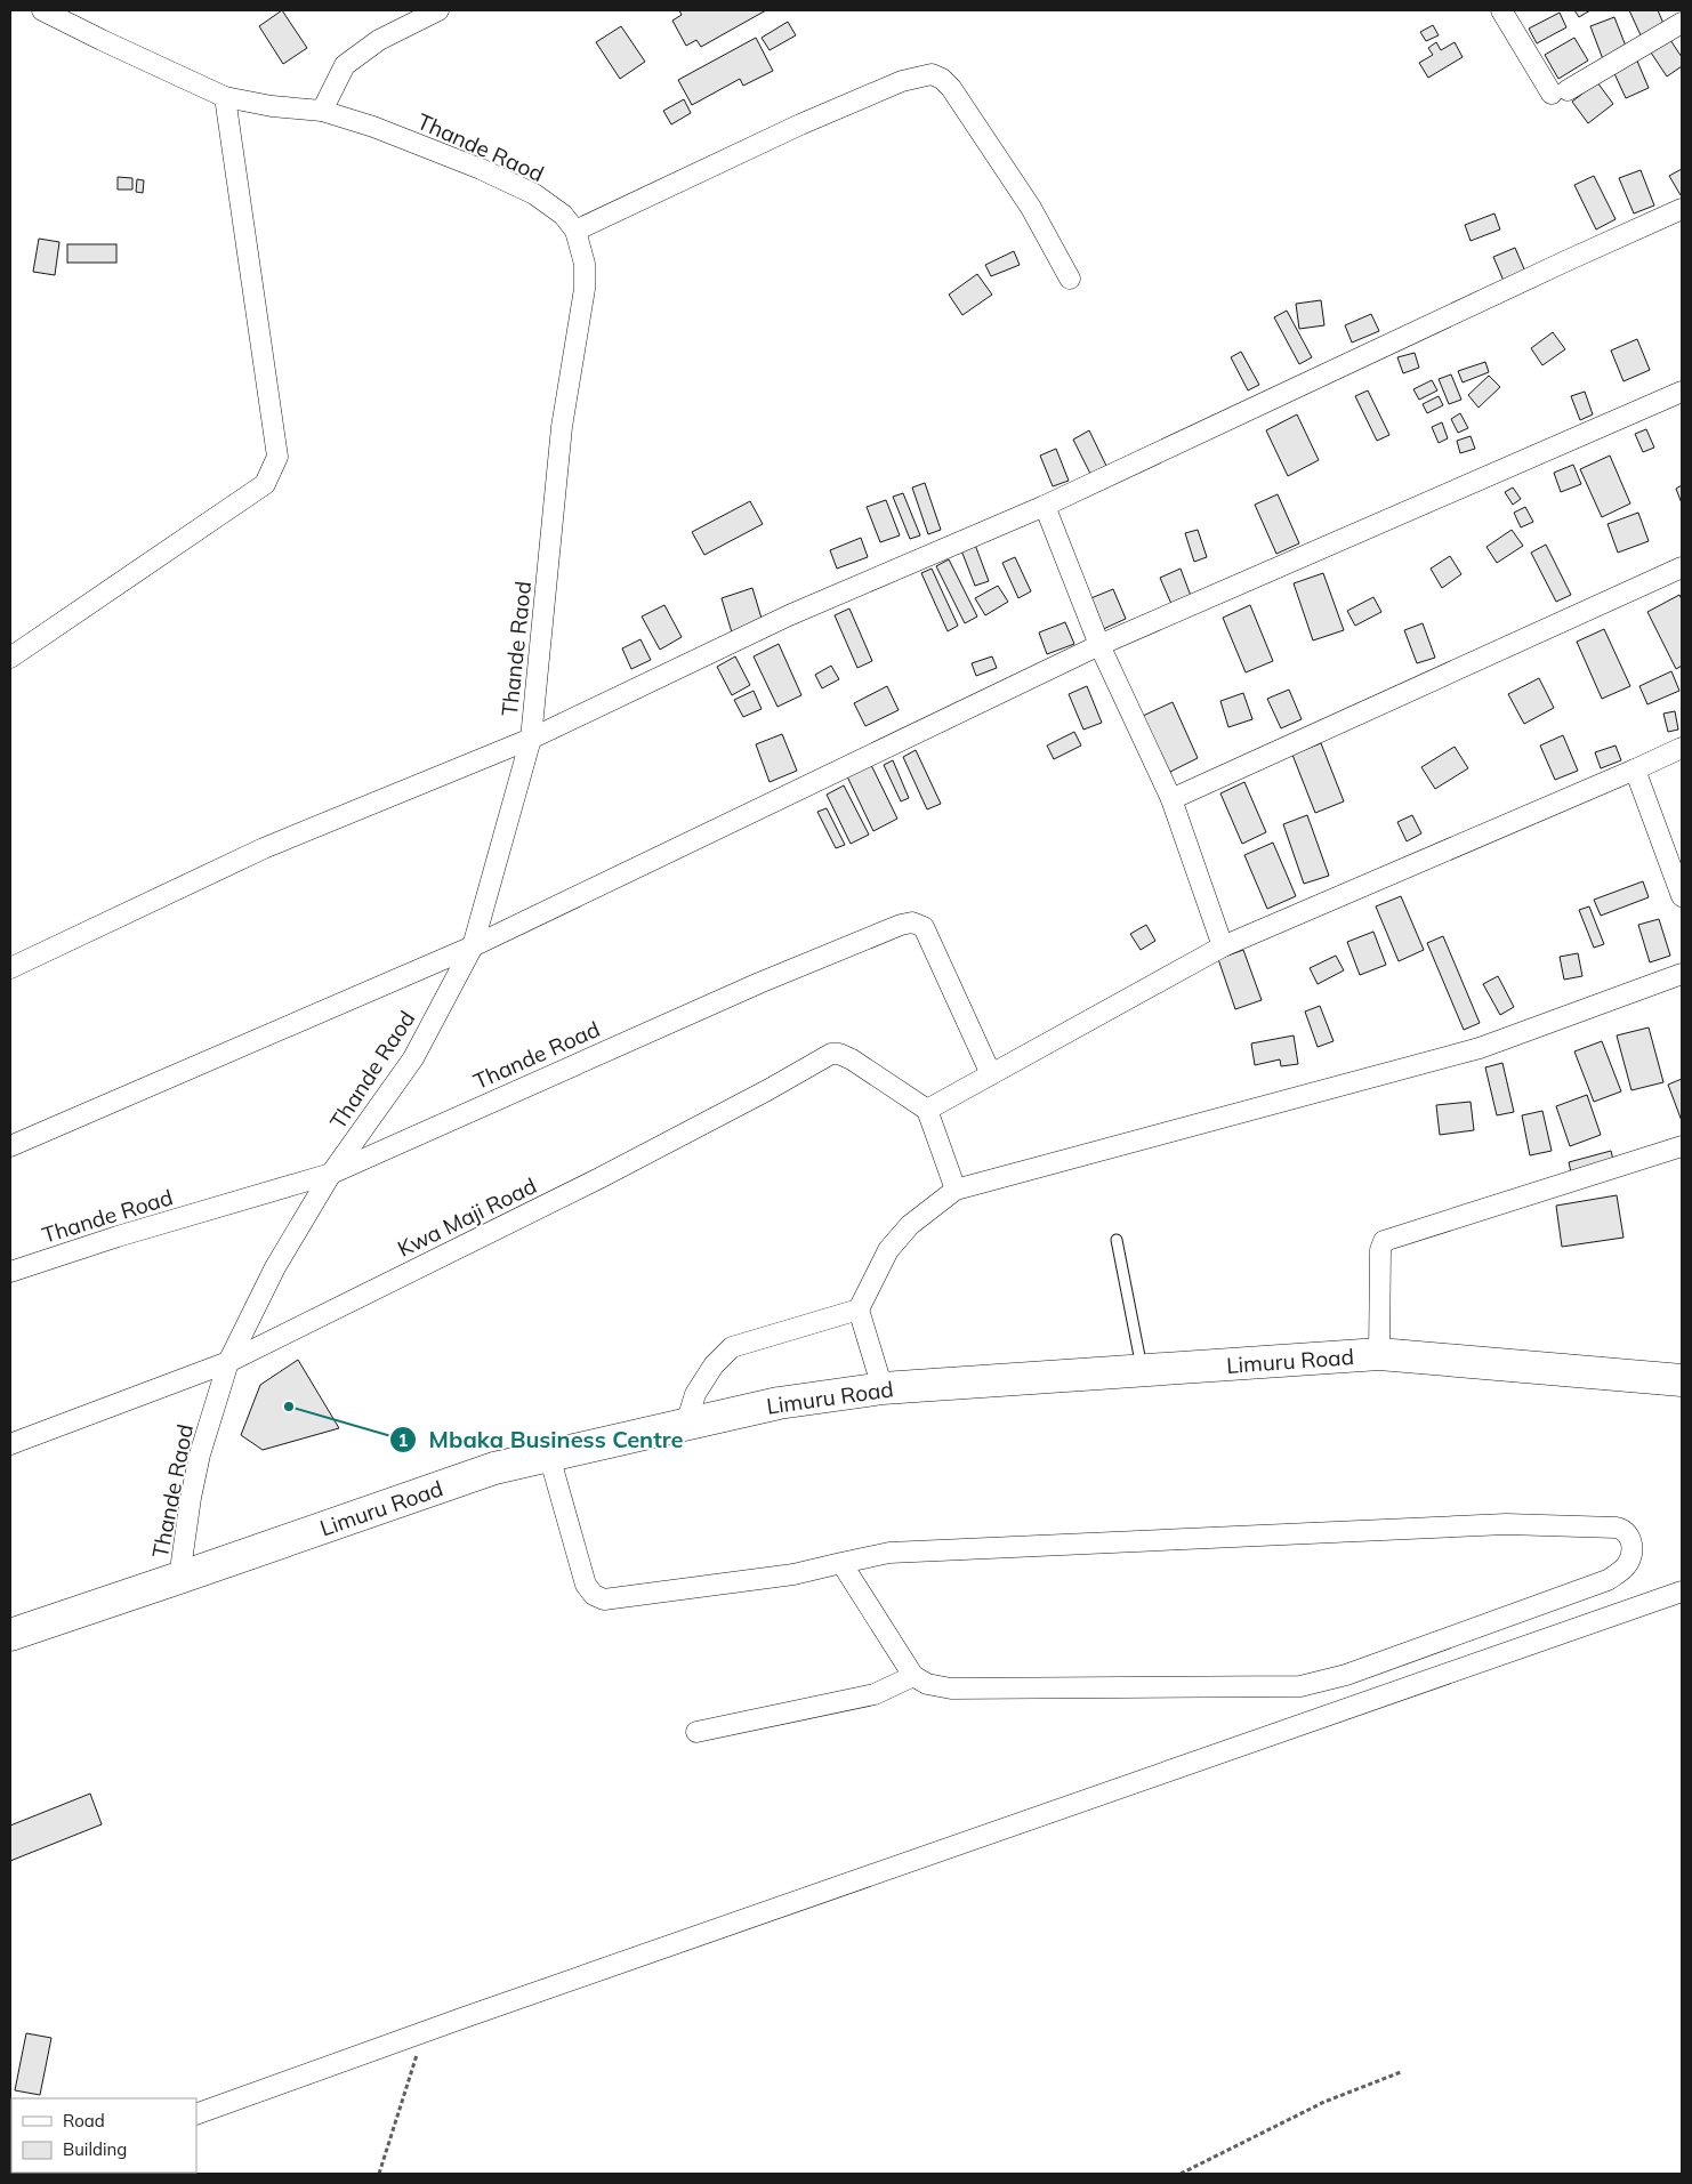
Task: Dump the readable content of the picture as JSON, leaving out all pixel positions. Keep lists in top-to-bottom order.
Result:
{
  "streets": {
    "highway": ["Limuru Road"],
    "street": ["Thande Raod", "Thande Road", "Kwa Maji Road"]
  },
  "crossings": [
    ["Thande Raod", "Thande Road"],
    ["Thande Raod", "Kwa Maji Road"],
    ["Thande Raod", "Limuru Road"]
  ],
  "places": ["Mbaka Business Centre"],
  "legend": ["Road", "Building"]
}
